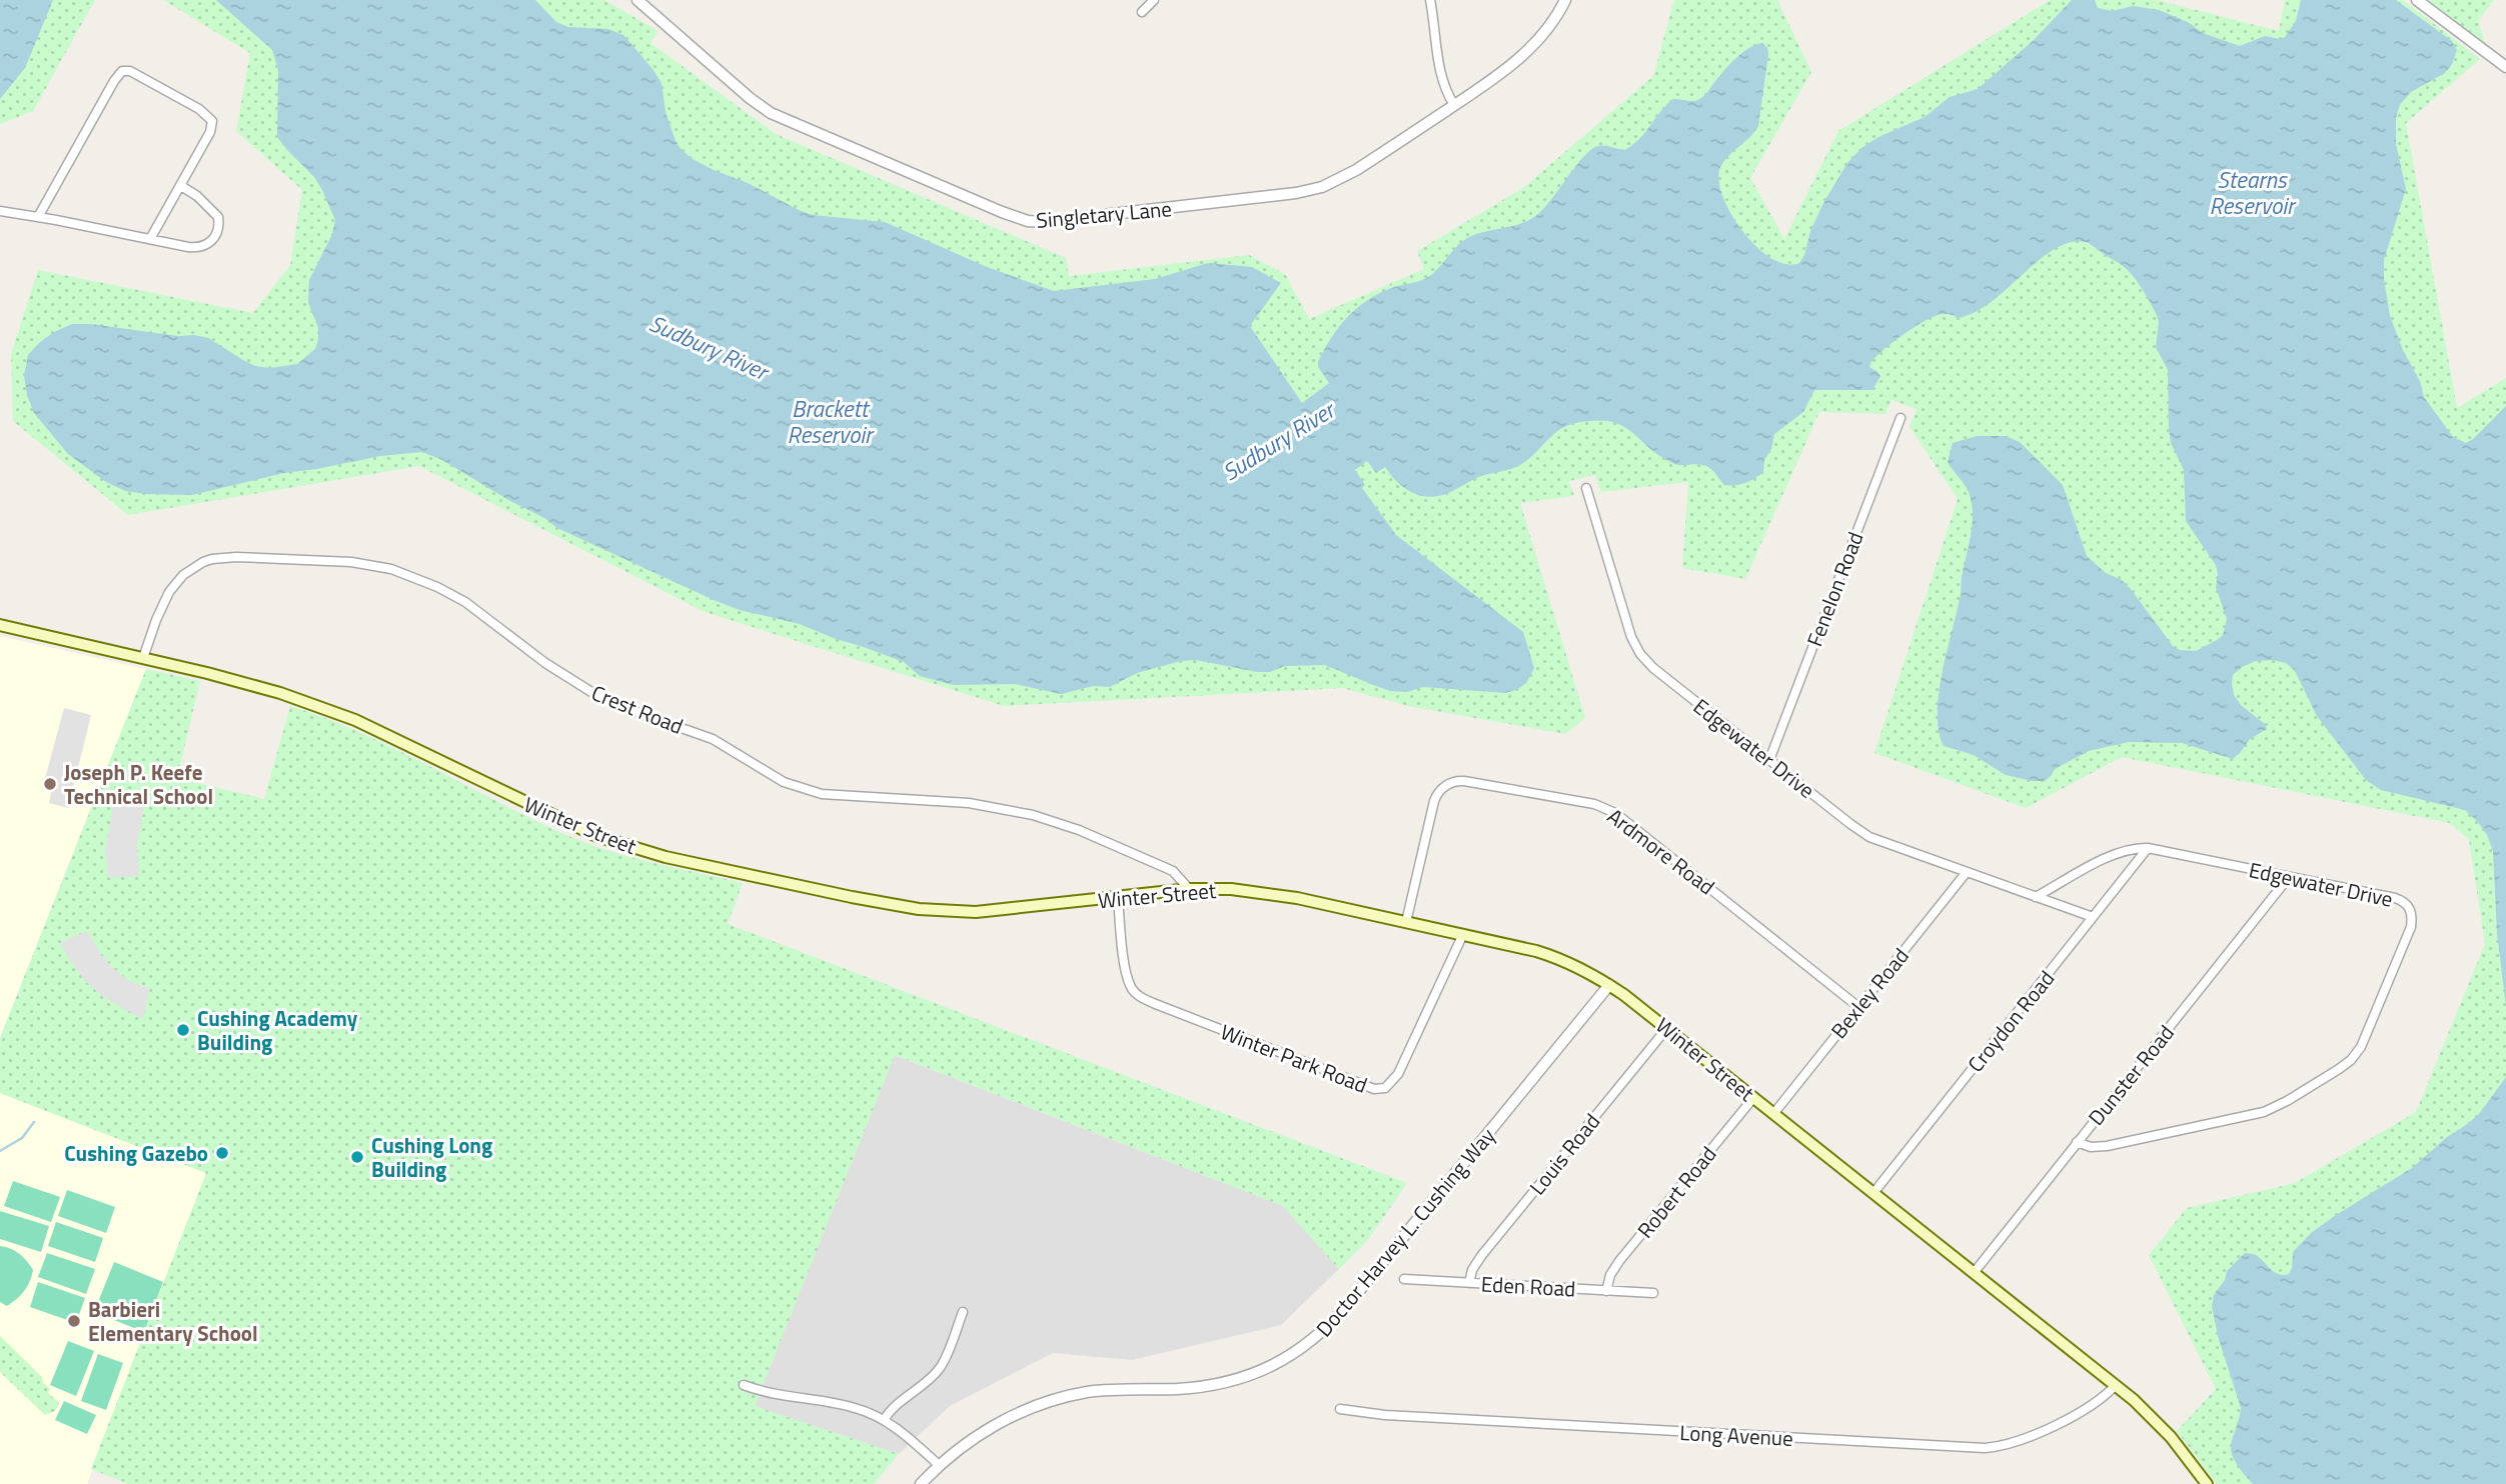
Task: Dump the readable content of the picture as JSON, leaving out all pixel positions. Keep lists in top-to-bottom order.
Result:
{
  "streets": {
    "main road": ["Winter Street"],
    "street": [
      "Singletary Lane",
      "Fenelon Road",
      "Crest Road",
      "Edgewater Drive",
      "Ardmore Road",
      "Bexley Road",
      "Croydon Road",
      "Winter Park Road",
      "Dunster Road",
      "Louis Road",
      "Robert Road",
      "Doctor Harvey L. Cushing Way",
      "Eden Road",
      "Long Avenue"
    ]
  },
  "crossings": [
    ["Fenelon Road", "Edgewater Drive"],
    ["Crest Road", "Winter Street"],
    ["Edgewater Drive", "Bexley Road"],
    ["Edgewater Drive", "Croydon Road"],
    ["Edgewater Drive", "Dunster Road"],
    ["Winter Street", "Ardmore Road"],
    ["Winter Street", "Bexley Road"],
    ["Winter Street", "Croydon Road"],
    ["Winter Street", "Winter Park Road"],
    ["Winter Street", "Dunster Road"],
    ["Winter Street", "Louis Road"],
    ["Winter Street", "Robert Road"],
    ["Winter Street", "Doctor Harvey L. Cushing Way"],
    ["Winter Street", "Long Avenue"],
    ["Ardmore Road", "Bexley Road"],
    ["Louis Road", "Eden Road"],
    ["Robert Road", "Eden Road"]
  ],
  "water": ["Stearns Reservoir", "Sudbury River", "Brackett Reservoir"],
  "places": [
    "Joseph P. Keefe Technical School",
    "Cushing Academy Building",
    "Cushing Gazebo",
    "Cushing Long Building",
    "Barbieri Elementary School"
  ]
}
